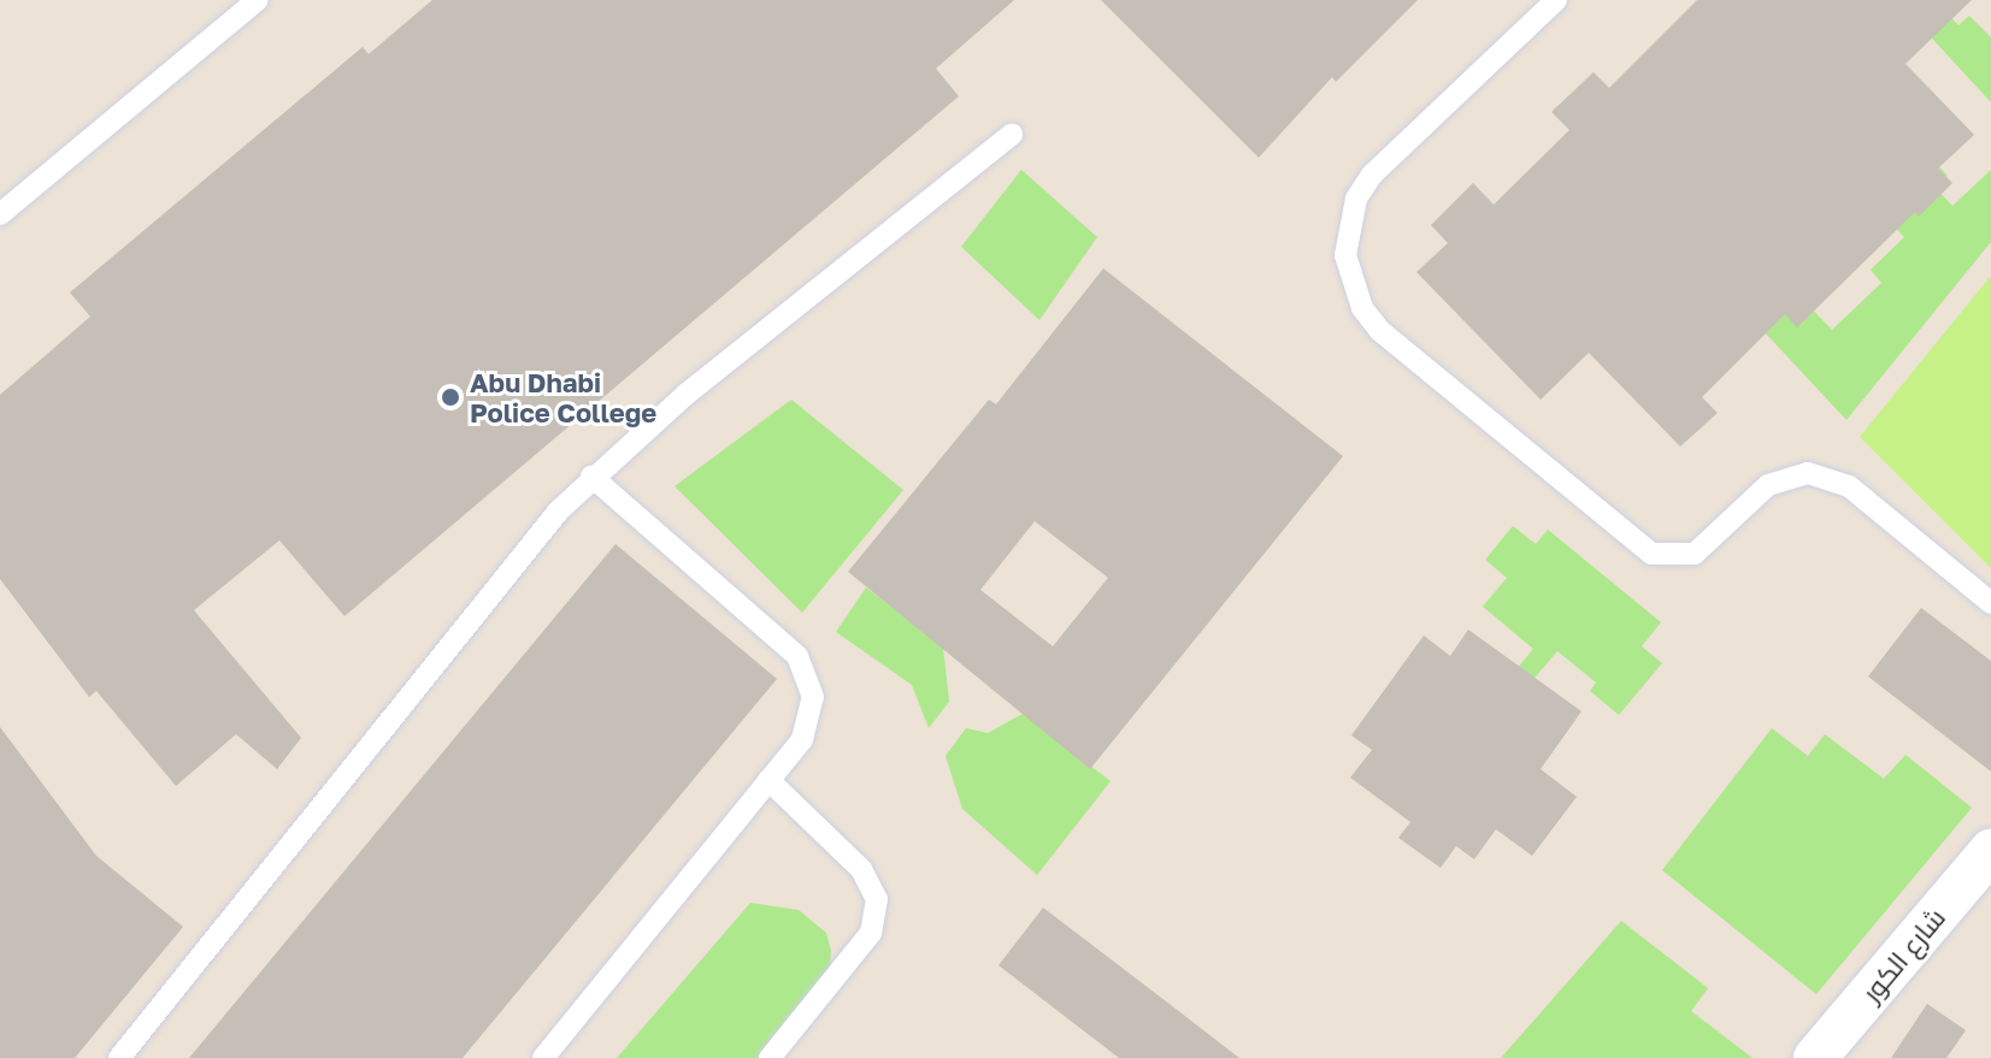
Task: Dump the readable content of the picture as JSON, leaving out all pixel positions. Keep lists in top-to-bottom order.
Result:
{
  "streets": {
    "street": ["شارع الكور"]
  },
  "places": ["Abu Dhabi Police College"]
}
